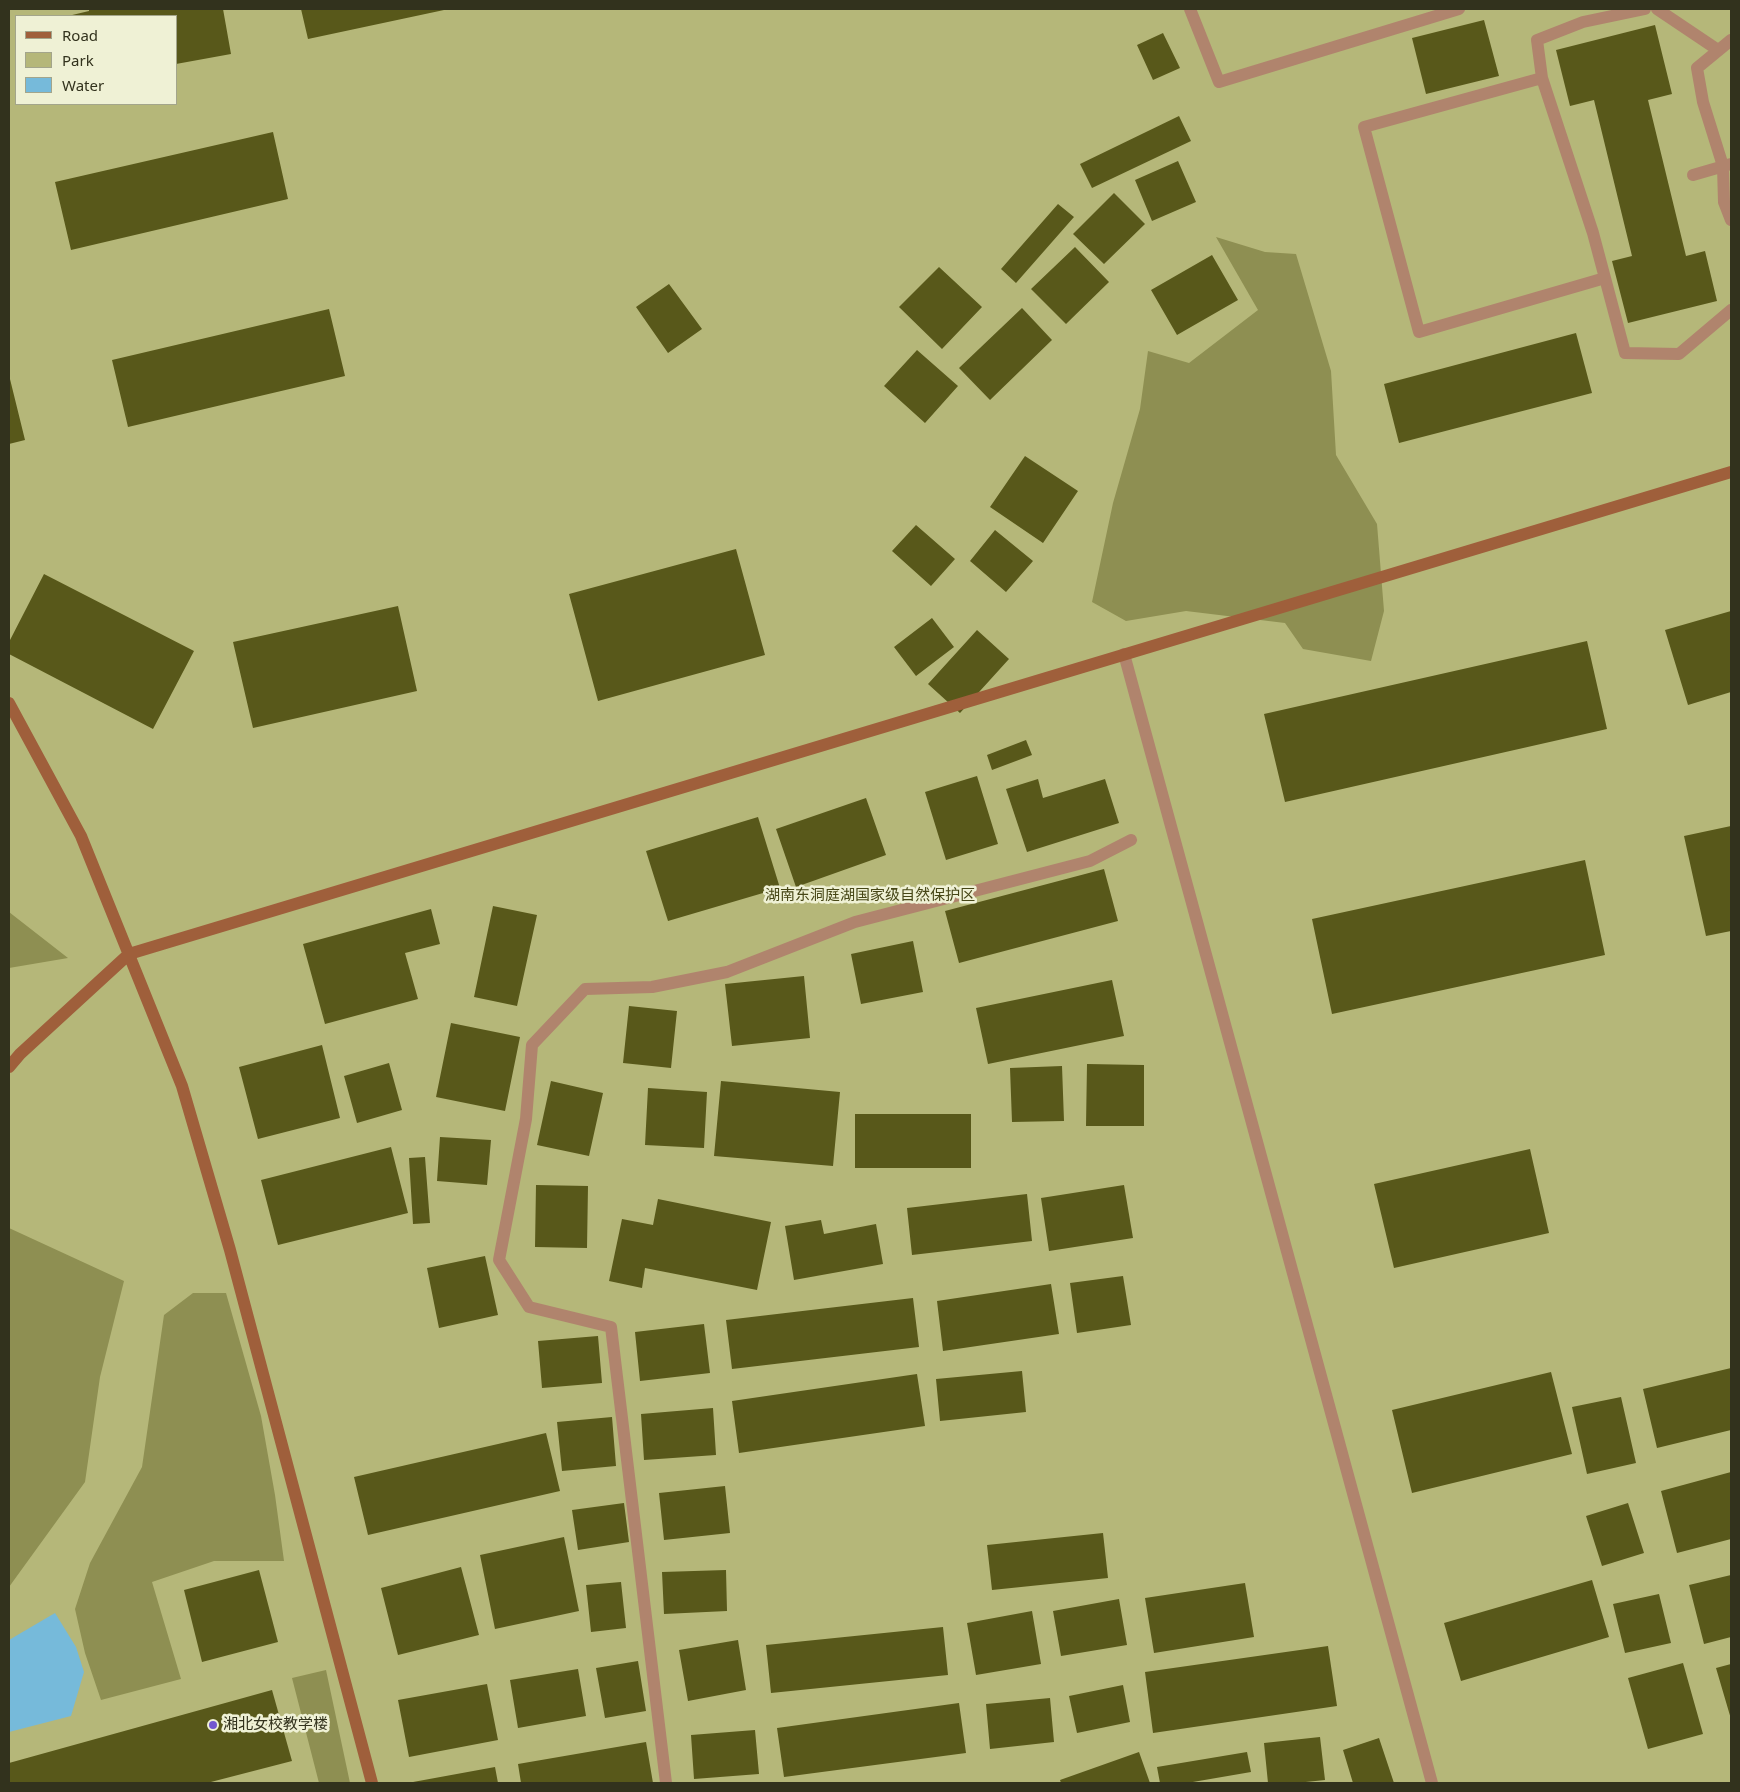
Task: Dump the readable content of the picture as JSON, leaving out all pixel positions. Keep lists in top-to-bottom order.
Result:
{
  "parks": ["湖南东洞庭湖国家级自然保护区"],
  "places": ["湘北女校教学楼"],
  "legend": ["Road", "Park", "Water"]
}
